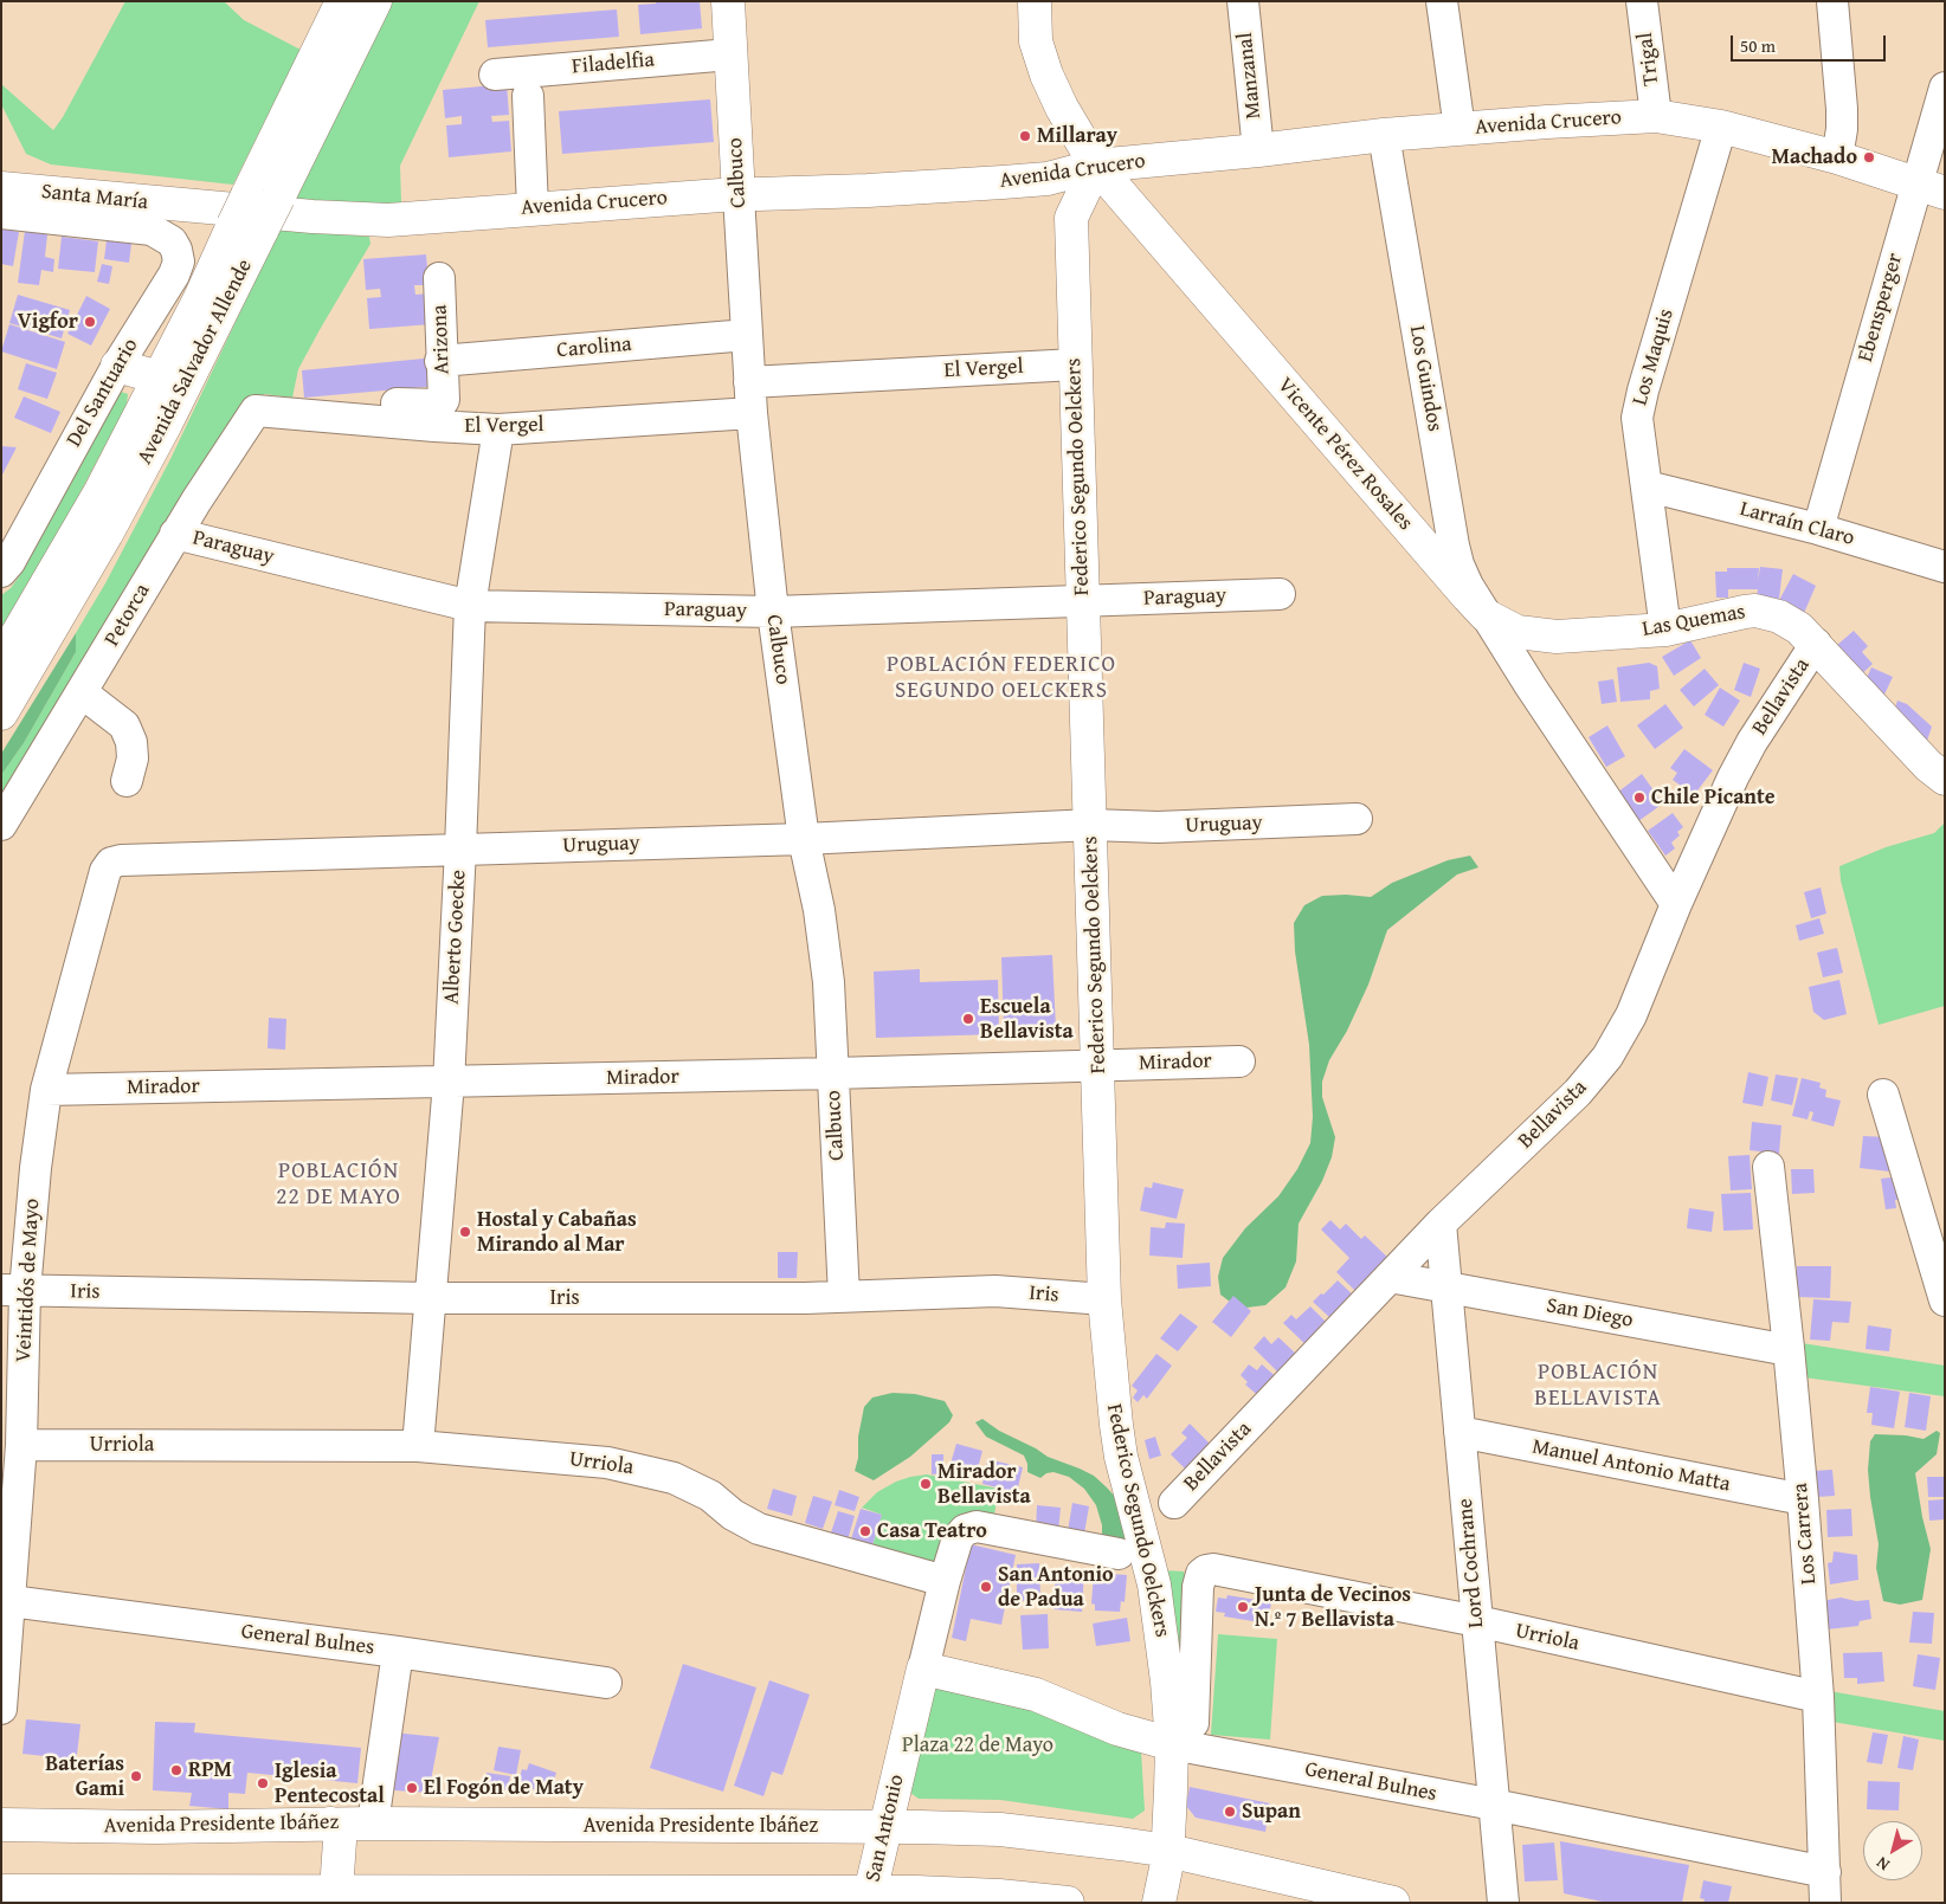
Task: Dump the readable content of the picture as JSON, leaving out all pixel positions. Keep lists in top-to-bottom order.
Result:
{
  "streets": {
    "main road": [
      "Avenida Crucero",
      "Calbuco",
      "Santa María",
      "Avenida Salvador Allende",
      "Vicente Pérez Rosales",
      "Federico Segundo Oelckers",
      "Las Quemas",
      "General Bulnes",
      "Avenida Presidente Ibáñez",
      "San Antonio"
    ],
    "street": [
      "Trigal",
      "Filadelfia",
      "Manzanal",
      "Ebensperger",
      "Arizona",
      "Carolina",
      "Los Maquis",
      "El Vergel",
      "Los Guindos",
      "Del Santuario",
      "Larraín Claro",
      "Paraguay",
      "Petorca",
      "Bellavista",
      "Uruguay",
      "Alberto Goecke",
      "Mirador",
      "Veintidós de Mayo",
      "Iris",
      "San Diego",
      "Urriola",
      "Manuel Antonio Matta",
      "Los Carrera",
      "Lord Cochrane"
    ]
  },
  "crossings": [
    ["Trigal", "Avenida Crucero"],
    ["Filadelfia", "Calbuco"],
    ["Manzanal", "Avenida Crucero"],
    ["Avenida Crucero", "Calbuco"],
    ["Avenida Crucero", "Santa María"],
    ["Avenida Crucero", "Ebensperger"],
    ["Avenida Crucero", "Los Maquis"],
    ["Avenida Crucero", "Los Guindos"],
    ["Avenida Crucero", "Vicente Pérez Rosales"],
    ["Avenida Crucero", "Federico Segundo Oelckers"],
    ["Calbuco", "Carolina"],
    ["Calbuco", "El Vergel"],
    ["Calbuco", "Paraguay"],
    ["Calbuco", "Uruguay"],
    ["Calbuco", "Mirador"],
    ["Calbuco", "Iris"],
    ["Santa María", "Del Santuario"],
    ["Ebensperger", "Larraín Claro"],
    ["Arizona", "Carolina"],
    ["Los Maquis", "Larraín Claro"],
    ["Los Maquis", "Las Quemas"],
    ["El Vergel", "Federico Segundo Oelckers"],
    ["El Vergel", "Petorca"],
    ["El Vergel", "Alberto Goecke"],
    ["Los Guindos", "Vicente Pérez Rosales"],
    ["Los Guindos", "Las Quemas"],
    ["Vicente Pérez Rosales", "Federico Segundo Oelckers"],
    ["Vicente Pérez Rosales", "Las Quemas"],
    ["Vicente Pérez Rosales", "Bellavista"],
    ["Federico Segundo Oelckers", "Paraguay"],
    ["Federico Segundo Oelckers", "Uruguay"],
    ["Federico Segundo Oelckers", "Mirador"],
    ["Federico Segundo Oelckers", "Iris"],
    ["Federico Segundo Oelckers", "Urriola"],
    ["Federico Segundo Oelckers", "General Bulnes"],
    ["Federico Segundo Oelckers", "Avenida Presidente Ibáñez"],
    ["Paraguay", "Petorca"],
    ["Paraguay", "Alberto Goecke"],
    ["Las Quemas", "Bellavista"],
    ["Bellavista", "San Diego"],
    ["Bellavista", "Lord Cochrane"],
    ["Uruguay", "Alberto Goecke"],
    ["Uruguay", "Veintidós de Mayo"],
    ["Alberto Goecke", "Mirador"],
    ["Alberto Goecke", "Iris"],
    ["Alberto Goecke", "Urriola"],
    ["Mirador", "Veintidós de Mayo"],
    ["Veintidós de Mayo", "Iris"],
    ["Veintidós de Mayo", "Urriola"],
    ["Veintidós de Mayo", "General Bulnes"],
    ["San Diego", "Los Carrera"],
    ["San Diego", "Lord Cochrane"],
    ["Urriola", "Los Carrera"],
    ["Urriola", "Lord Cochrane"],
    ["Urriola", "San Antonio"],
    ["Manuel Antonio Matta", "Los Carrera"],
    ["Manuel Antonio Matta", "Lord Cochrane"],
    ["Los Carrera", "General Bulnes"],
    ["Lord Cochrane", "General Bulnes"],
    ["General Bulnes", "San Antonio"],
    ["Avenida Presidente Ibáñez", "San Antonio"]
  ],
  "districts": ["POBLACIÓN FEDERICO SEGUNDO OELCKERS", "POBLACIÓN 22 DE MAYO", "POBLACIÓN BELLAVISTA"],
  "parks": ["Plaza 22 de Mayo"],
  "places": [
    "Millaray",
    "Machado",
    "Vigfor",
    "Chile Picante",
    "Escuela Bellavista",
    "Hostal y Cabañas Mirando al Mar",
    "Mirador Bellavista",
    "Casa Teatro",
    "San Antonio de Padua",
    "Junta de Vecinos N.º 7 Bellavista",
    "RPM",
    "Baterías Gami",
    "Iglesia Pentecostal",
    "El Fogón de Maty",
    "Supan"
  ],
  "scale_bar": "50 m",
  "north": "bottom left"
}
